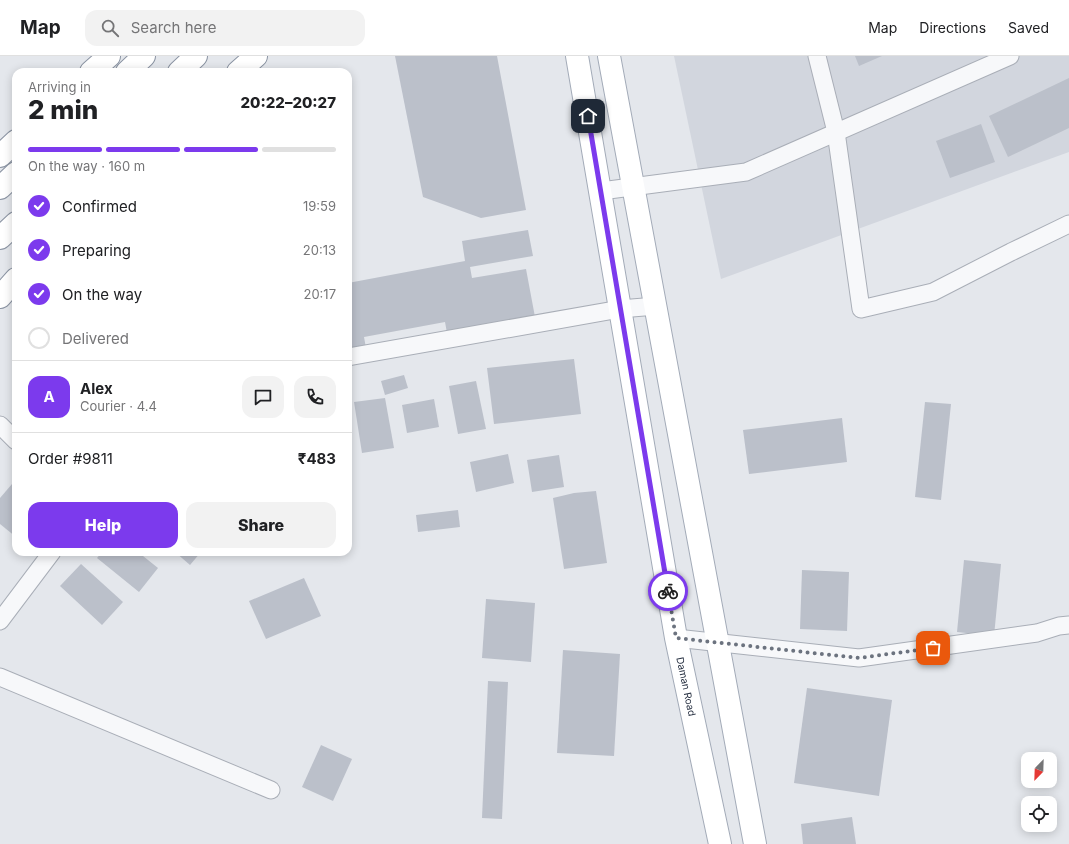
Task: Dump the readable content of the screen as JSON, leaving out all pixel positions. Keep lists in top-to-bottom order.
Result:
{
  "streets": {
    "main road": ["Daman Road"]
  },
  "north": "bottom left",
  "page": {
    "header": "Map",
    "search": "Search here",
    "nav": ["Map", "Directions", "Saved"],
    "heading": ["2 min", "Arriving in", "20:22–20:27"],
    "panel": [
      "Alex",
      "Courier · 4.4",
      "Order #9811",
      "₹483"
    ],
    "bar": "On the way · 160 m",
    "list": [
      ["Confirmed", "19:59"],
      ["Preparing", "20:13"],
      ["On the way", "20:17"],
      "Delivered"
    ],
    "round": "A",
    "buttons": ["Help", "Share"]
  }
}
